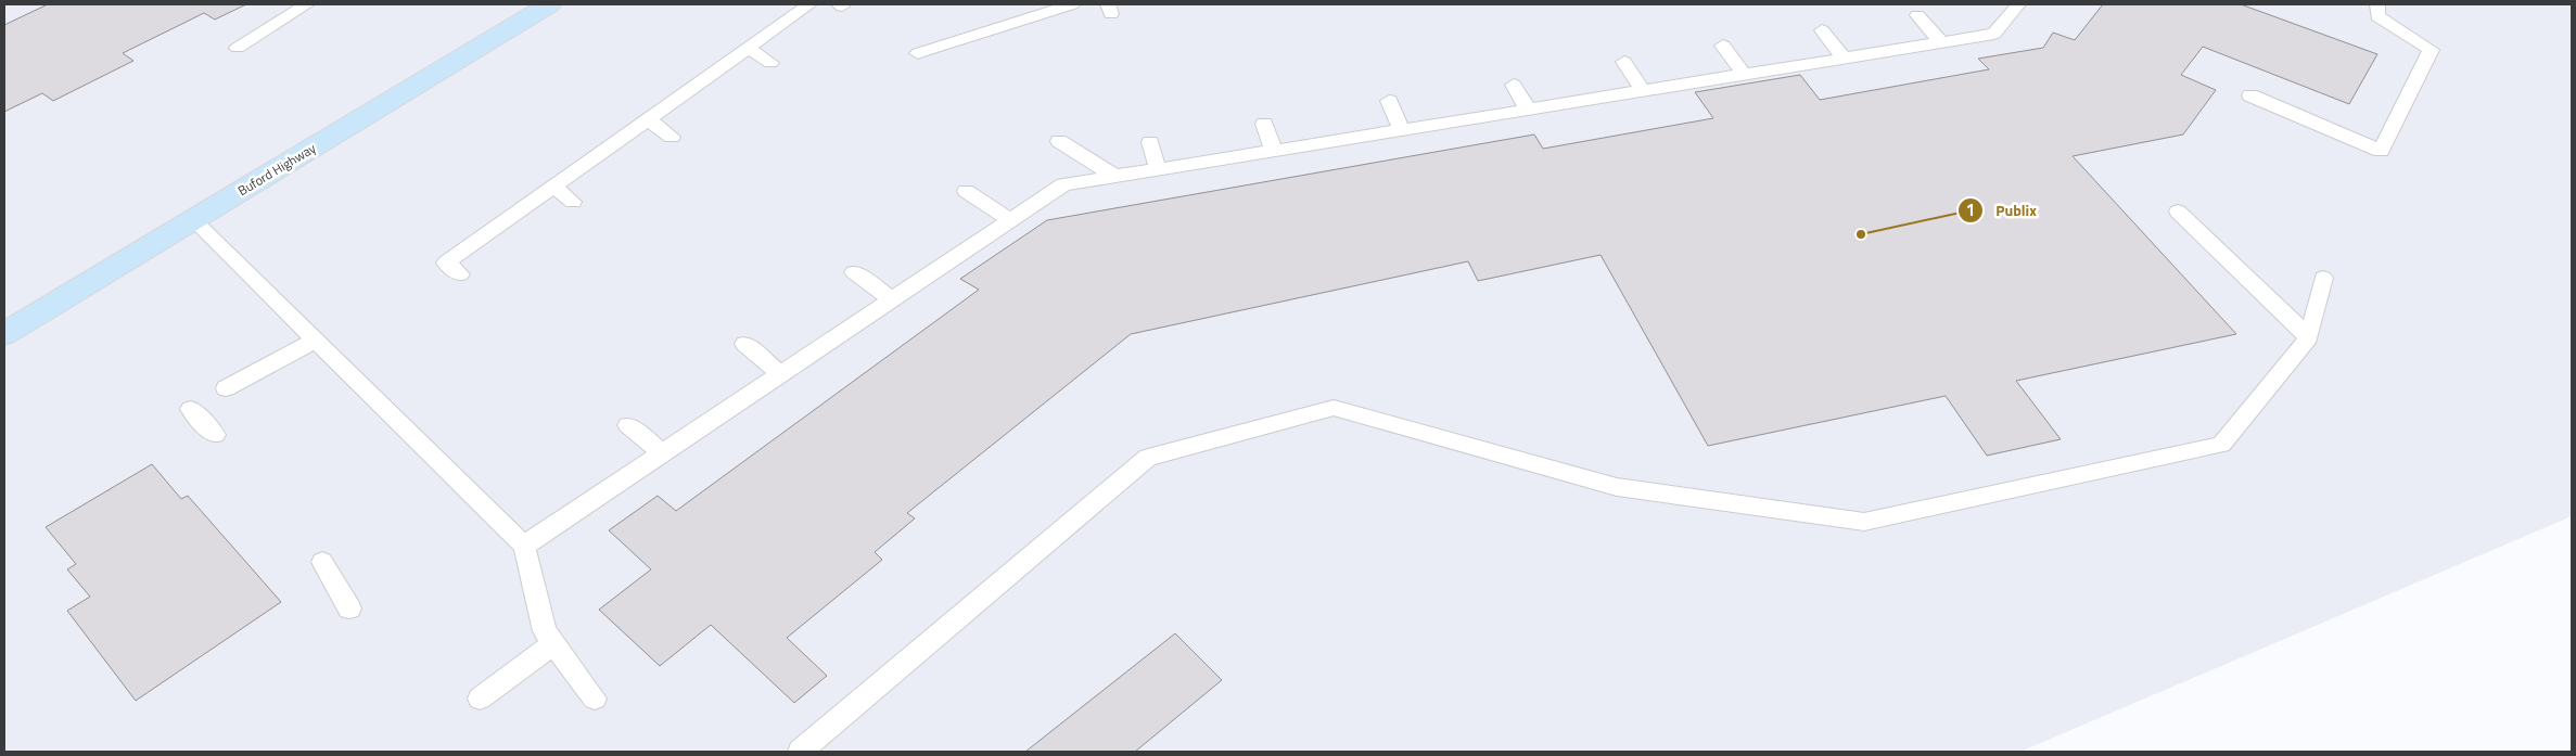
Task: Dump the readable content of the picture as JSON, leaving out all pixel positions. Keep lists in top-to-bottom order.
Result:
{
  "streets": {
    "main road": ["Buford Highway"]
  },
  "places": ["Publix"]
}
